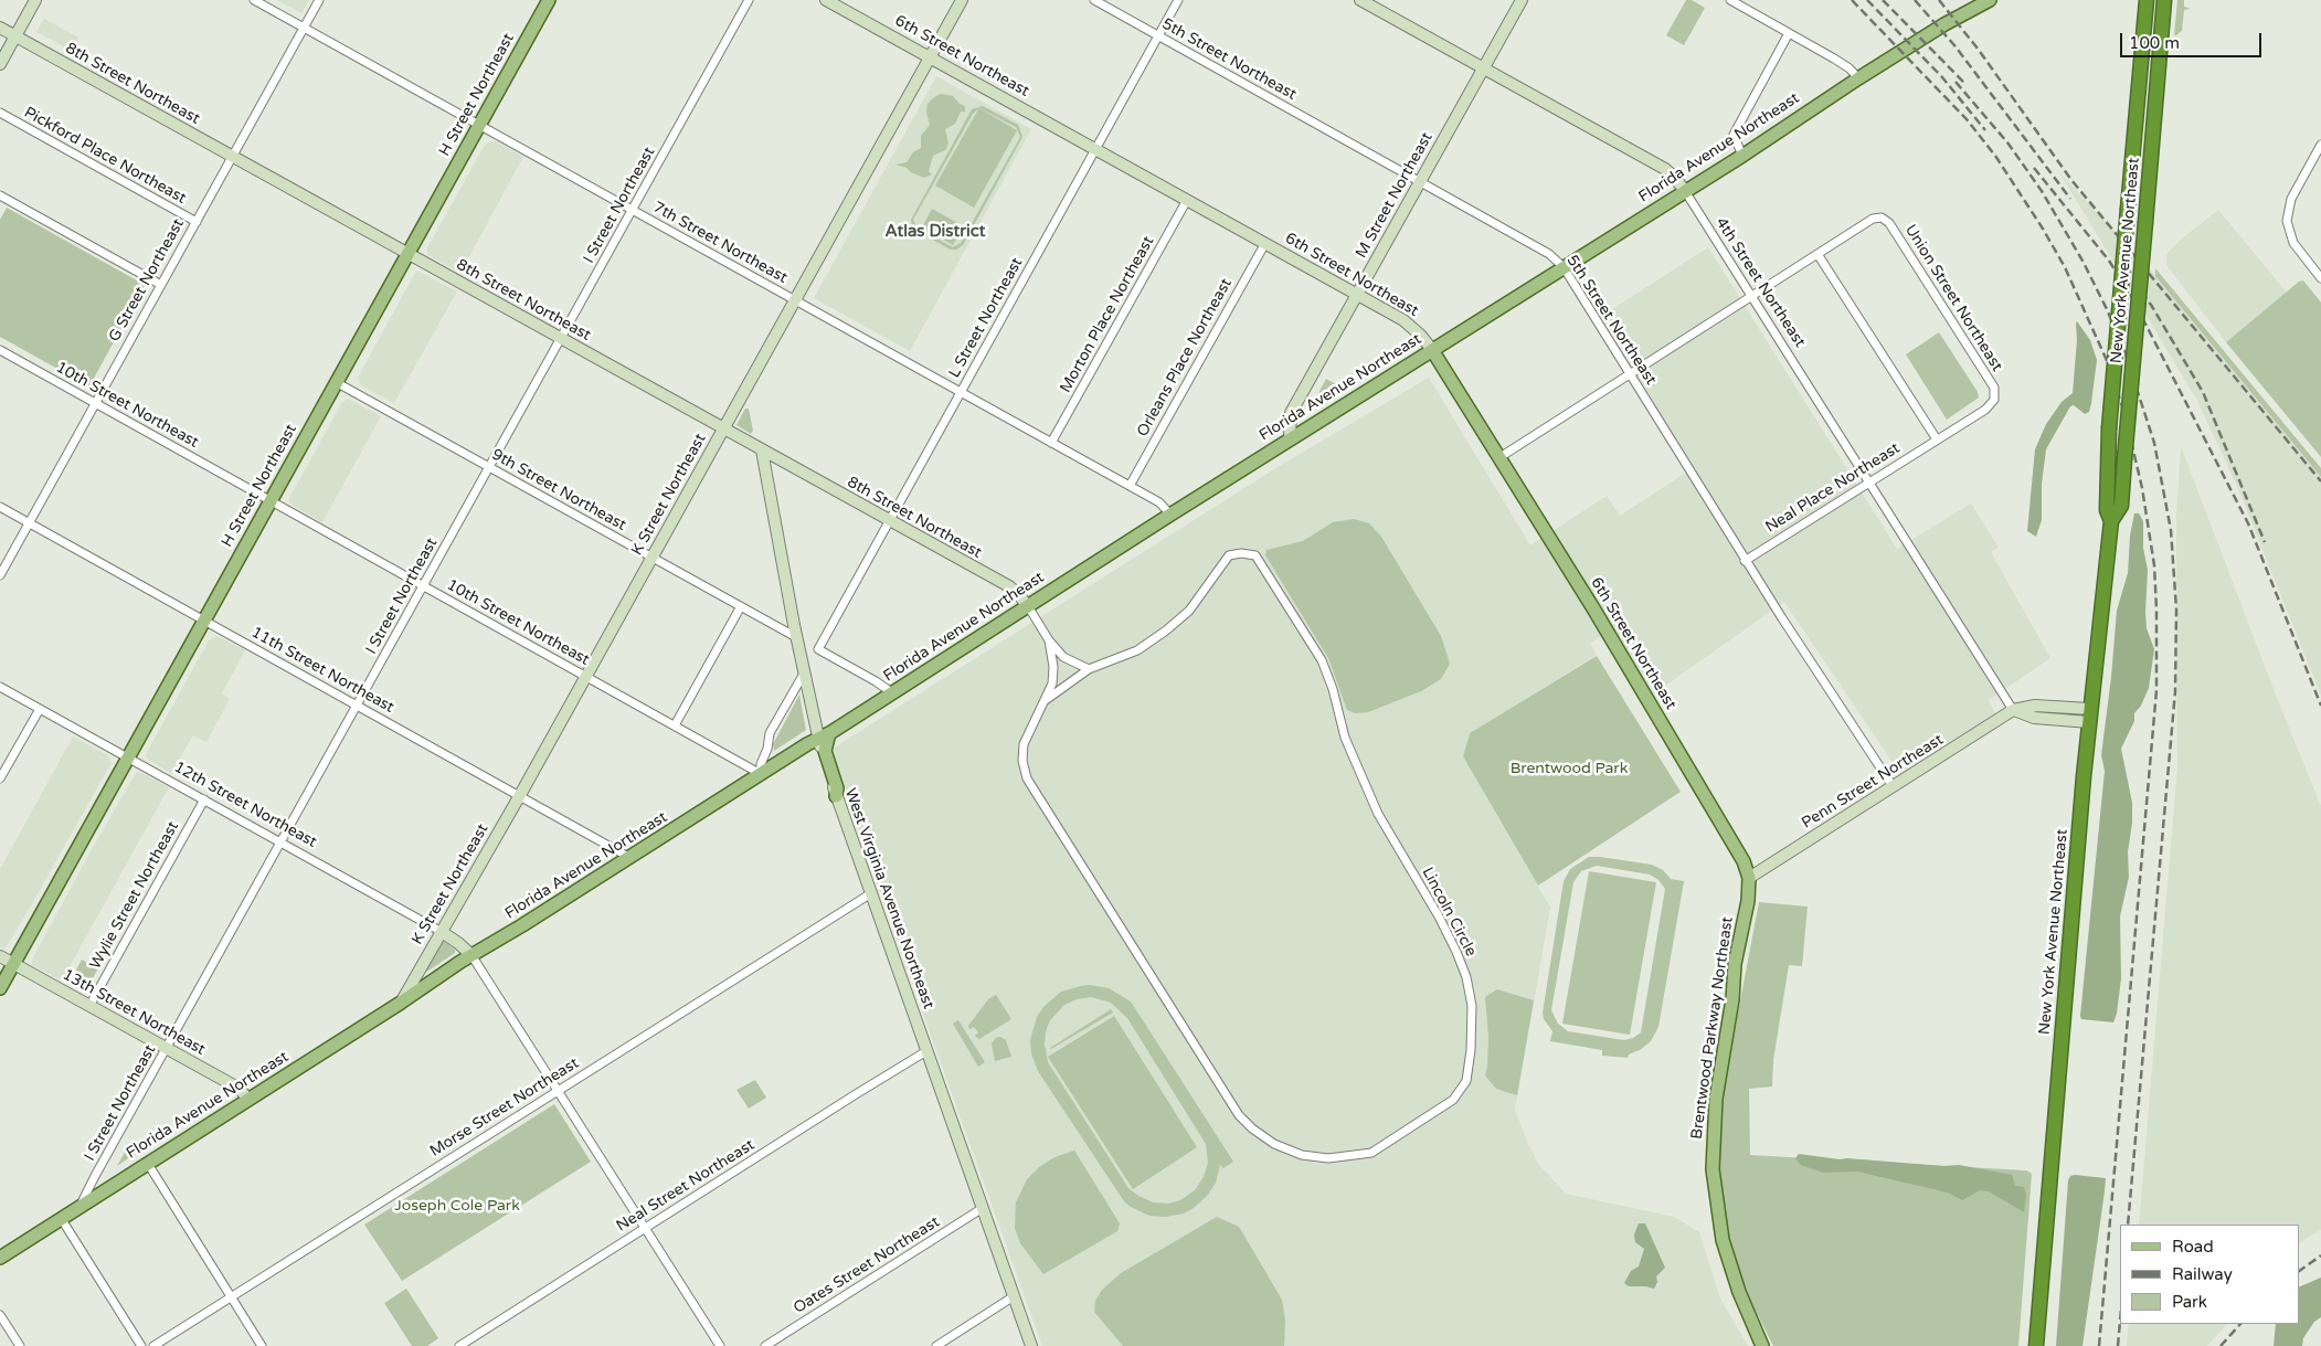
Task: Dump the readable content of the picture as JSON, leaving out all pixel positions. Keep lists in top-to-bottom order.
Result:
{
  "streets": {
    "highway": ["New York Avenue Northeast"],
    "main road": [
      "6th Street Northeast",
      "8th Street Northeast",
      "H Street Northeast",
      "Florida Avenue Northeast",
      "M Street Northeast",
      "4th Street Northeast",
      "K Street Northeast",
      "Penn Street Northeast",
      "12th Street Northeast",
      "West Virginia Avenue Northeast",
      "13th Street Northeast",
      "Brentwood Parkway Northeast"
    ],
    "street": [
      "5th Street Northeast",
      "Pickford Place Northeast",
      "I Street Northeast",
      "7th Street Northeast",
      "G Street Northeast",
      "Union Street Northeast",
      "Morton Place Northeast",
      "L Street Northeast",
      "Orleans Place Northeast",
      "10th Street Northeast",
      "Neal Place Northeast",
      "9th Street Northeast",
      "11th Street Northeast",
      "Wylie Street Northeast",
      "Lincoln Circle",
      "Morse Street Northeast",
      "Neal Street Northeast",
      "Oates Street Northeast"
    ]
  },
  "crossings": [
    ["6th Street Northeast", "Florida Avenue Northeast"],
    ["6th Street Northeast", "M Street Northeast"],
    ["6th Street Northeast", "Morton Place Northeast"],
    ["6th Street Northeast", "L Street Northeast"],
    ["6th Street Northeast", "Orleans Place Northeast"],
    ["6th Street Northeast", "K Street Northeast"],
    ["6th Street Northeast", "Penn Street Northeast"],
    ["6th Street Northeast", "Brentwood Parkway Northeast"],
    ["5th Street Northeast", "Florida Avenue Northeast"],
    ["5th Street Northeast", "M Street Northeast"],
    ["5th Street Northeast", "L Street Northeast"],
    ["5th Street Northeast", "Neal Place Northeast"],
    ["5th Street Northeast", "Penn Street Northeast"],
    ["8th Street Northeast", "H Street Northeast"],
    ["8th Street Northeast", "Florida Avenue Northeast"],
    ["8th Street Northeast", "I Street Northeast"],
    ["8th Street Northeast", "G Street Northeast"],
    ["8th Street Northeast", "L Street Northeast"],
    ["8th Street Northeast", "K Street Northeast"],
    ["8th Street Northeast", "Lincoln Circle"],
    ["H Street Northeast", "7th Street Northeast"],
    ["H Street Northeast", "10th Street Northeast"],
    ["H Street Northeast", "9th Street Northeast"],
    ["H Street Northeast", "11th Street Northeast"],
    ["H Street Northeast", "12th Street Northeast"],
    ["H Street Northeast", "13th Street Northeast"],
    ["Florida Avenue Northeast", "M Street Northeast"],
    ["Florida Avenue Northeast", "I Street Northeast"],
    ["Florida Avenue Northeast", "7th Street Northeast"],
    ["Florida Avenue Northeast", "4th Street Northeast"],
    ["Florida Avenue Northeast", "L Street Northeast"],
    ["Florida Avenue Northeast", "10th Street Northeast"],
    ["Florida Avenue Northeast", "K Street Northeast"],
    ["Florida Avenue Northeast", "11th Street Northeast"],
    ["Florida Avenue Northeast", "12th Street Northeast"],
    ["Florida Avenue Northeast", "Lincoln Circle"],
    ["Florida Avenue Northeast", "13th Street Northeast"],
    ["Pickford Place Northeast", "G Street Northeast"],
    ["M Street Northeast", "4th Street Northeast"],
    ["I Street Northeast", "7th Street Northeast"],
    ["I Street Northeast", "10th Street Northeast"],
    ["I Street Northeast", "9th Street Northeast"],
    ["I Street Northeast", "11th Street Northeast"],
    ["I Street Northeast", "12th Street Northeast"],
    ["I Street Northeast", "13th Street Northeast"],
    ["7th Street Northeast", "G Street Northeast"],
    ["7th Street Northeast", "Morton Place Northeast"],
    ["7th Street Northeast", "L Street Northeast"],
    ["7th Street Northeast", "Orleans Place Northeast"],
    ["7th Street Northeast", "K Street Northeast"],
    ["G Street Northeast", "10th Street Northeast"],
    ["G Street Northeast", "11th Street Northeast"],
    ["4th Street Northeast", "Neal Place Northeast"],
    ["4th Street Northeast", "Penn Street Northeast"],
    ["Union Street Northeast", "Neal Place Northeast"],
    ["10th Street Northeast", "K Street Northeast"],
    ["9th Street Northeast", "K Street Northeast"],
    ["K Street Northeast", "11th Street Northeast"],
    ["K Street Northeast", "12th Street Northeast"],
    ["Penn Street Northeast", "Brentwood Parkway Northeast"],
    ["12th Street Northeast", "Wylie Street Northeast"],
    ["Wylie Street Northeast", "13th Street Northeast"],
    ["West Virginia Avenue Northeast", "Morse Street Northeast"],
    ["West Virginia Avenue Northeast", "Neal Street Northeast"],
    ["West Virginia Avenue Northeast", "Oates Street Northeast"]
  ],
  "districts": ["Atlas District"],
  "parks": ["Brentwood Park", "Joseph Cole Park"],
  "legend": ["Road", "Railway", "Park"],
  "scale_bar": "100 m"
}
